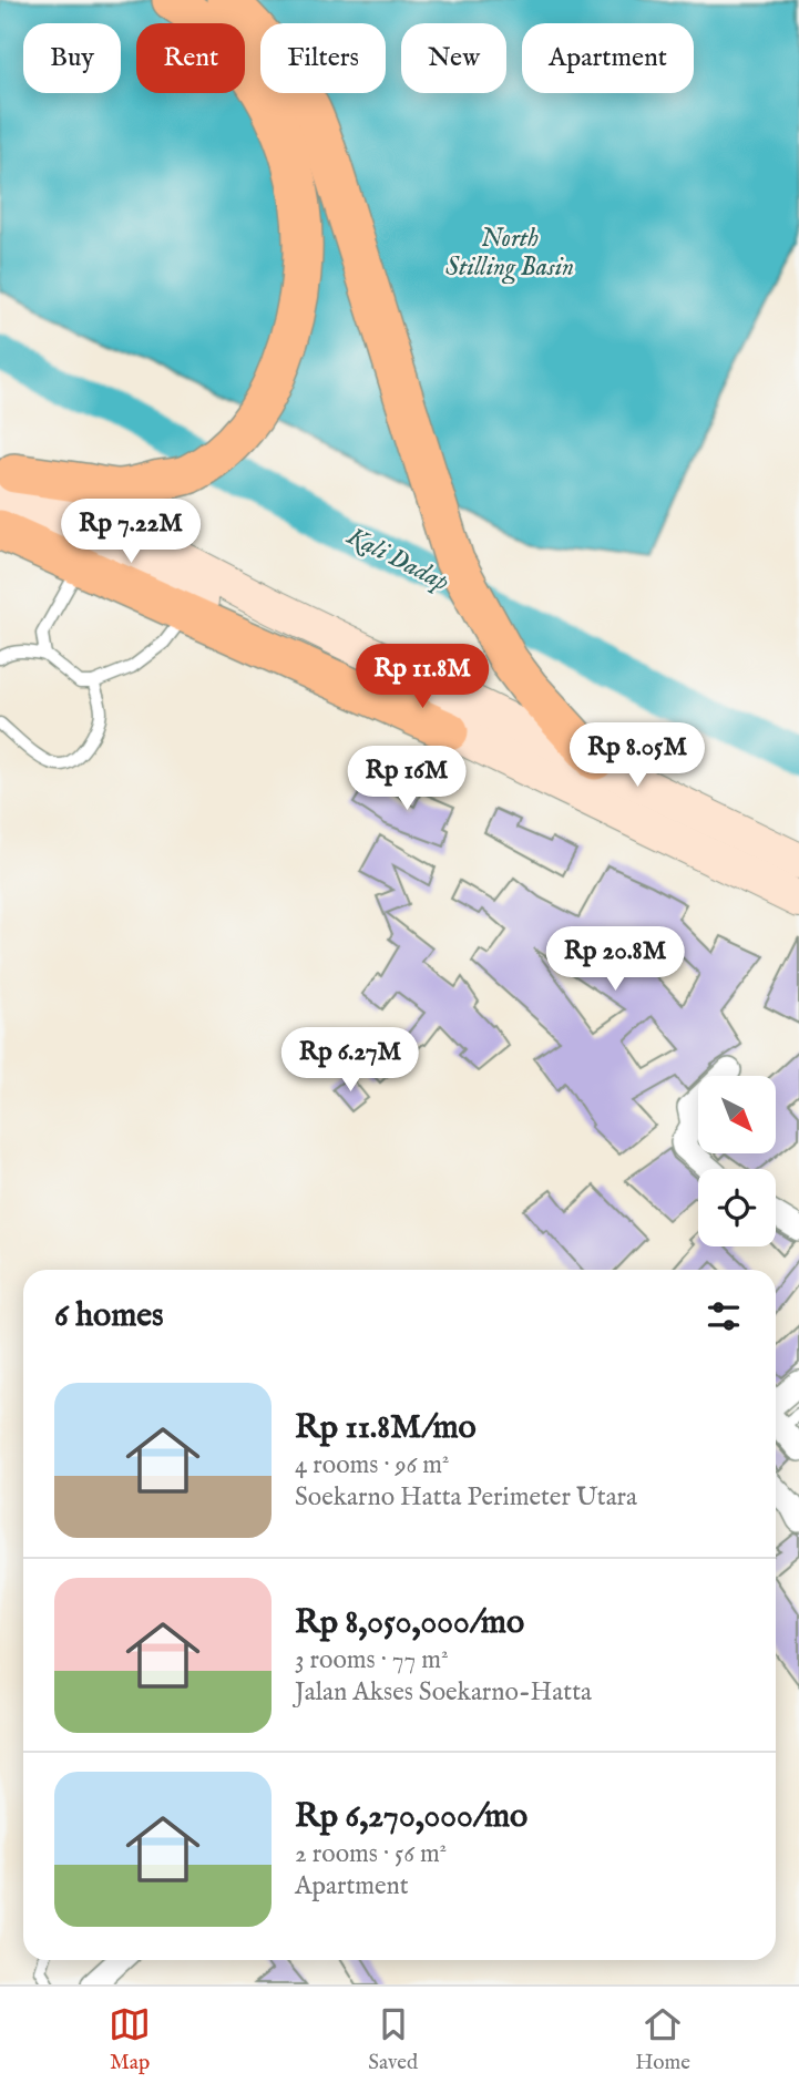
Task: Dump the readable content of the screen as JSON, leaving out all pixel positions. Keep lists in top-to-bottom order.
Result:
{
  "water": ["North Stilling Basin", "Kali Dadap"],
  "north": "bottom right",
  "page": {
    "chip": [
      "Buy",
      "Rent",
      "Filters",
      "New",
      "Apartment"
    ],
    "price": [
      "Rp 7.22M",
      "Rp 11.8M",
      "Rp 8.05M",
      "Rp 16M",
      "Rp 20.8M",
      "Rp 6.27M"
    ],
    "heading": "6 homes",
    "list": [
      {
        "name": "Rp 11.8M/mo",
        "note": "4 rooms · 96 m² · Soekarno Hatta Perimeter Utara"
      },
      {
        "name": "Rp 8,050,000/mo",
        "note": "3 rooms · 77 m² · Jalan Akses Soekarno-Hatta"
      },
      {
        "name": "Rp 6,270,000/mo",
        "note": "2 rooms · 56 m² · Apartment"
      }
    ],
    "tabs": ["Map", "Saved", "Home"]
  }
}
